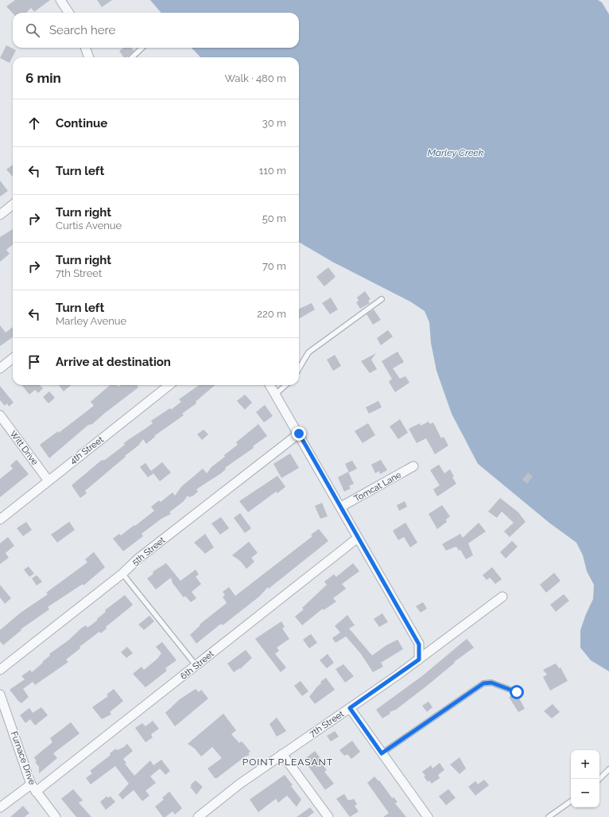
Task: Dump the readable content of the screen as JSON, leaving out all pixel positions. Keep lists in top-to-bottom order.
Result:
{
  "streets": {
    "street": [
      "Witt Drive",
      "4th Street",
      "Tomcat Lane",
      "5th Street",
      "6th Street",
      "7th Street",
      "Furnace Drive"
    ]
  },
  "crossings": [
    ["Witt Drive", "4th Street"],
    ["6th Street", "Furnace Drive"]
  ],
  "districts": ["POINT PLEASANT"],
  "water": ["Marley Creek"],
  "page": {
    "search": "Search here",
    "heading": ["6 min", "Walk · 480 m"],
    "list": [
      ["Continue", "30 m"],
      ["Turn left", "110 m"],
      ["Turn right", "Curtis Avenue", "50 m"],
      ["Turn right", "7th Street", "70 m"],
      ["Turn left", "Marley Avenue", "220 m"],
      "Arrive at destination"
    ],
    "map_buttons": ["+", "−"]
  }
}
